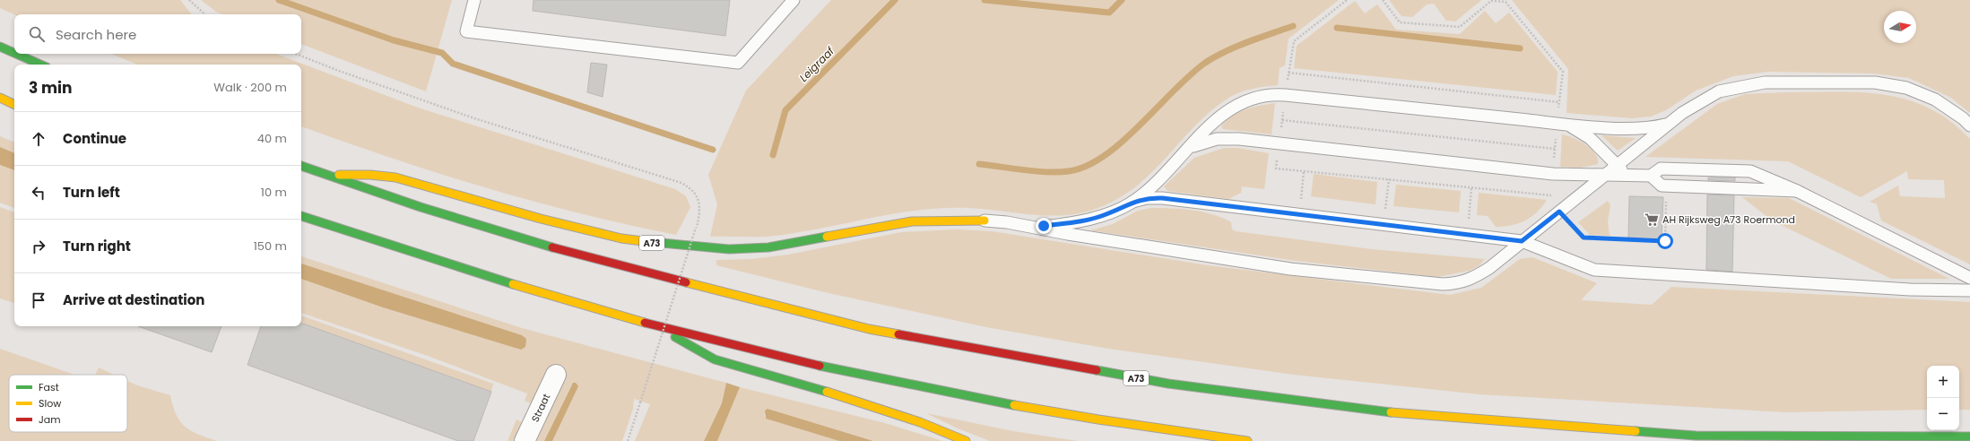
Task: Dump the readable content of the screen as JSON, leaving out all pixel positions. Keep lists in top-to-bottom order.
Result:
{
  "streets": {
    "highway": ["A73"],
    "street": ["Straat"]
  },
  "water": ["Leigraaf"],
  "places": {
    "supermarket": ["AH Rijksweg A73 Roermond"]
  },
  "legend": ["Fast", "Slow", "Jam"],
  "north": "right",
  "page": {
    "search": "Search here",
    "heading": ["3 min", "Walk · 200 m"],
    "list": [
      ["Continue", "40 m"],
      ["Turn left", "10 m"],
      ["Turn right", "150 m"],
      "Arrive at destination"
    ],
    "map_buttons": ["+", "−"]
  }
}
